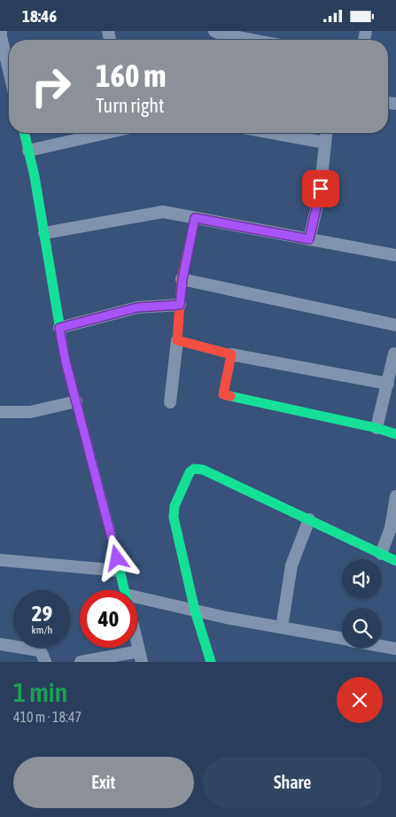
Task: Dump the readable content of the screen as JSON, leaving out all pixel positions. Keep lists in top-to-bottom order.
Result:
{
  "page": {
    "status": "18:46",
    "turn": ["160 m", "Turn right"],
    "speed": "29 km/h",
    "limit": "40",
    "heading": ["1 min", "410 m · 18:47"],
    "buttons": ["Exit", "Share"]
  }
}
